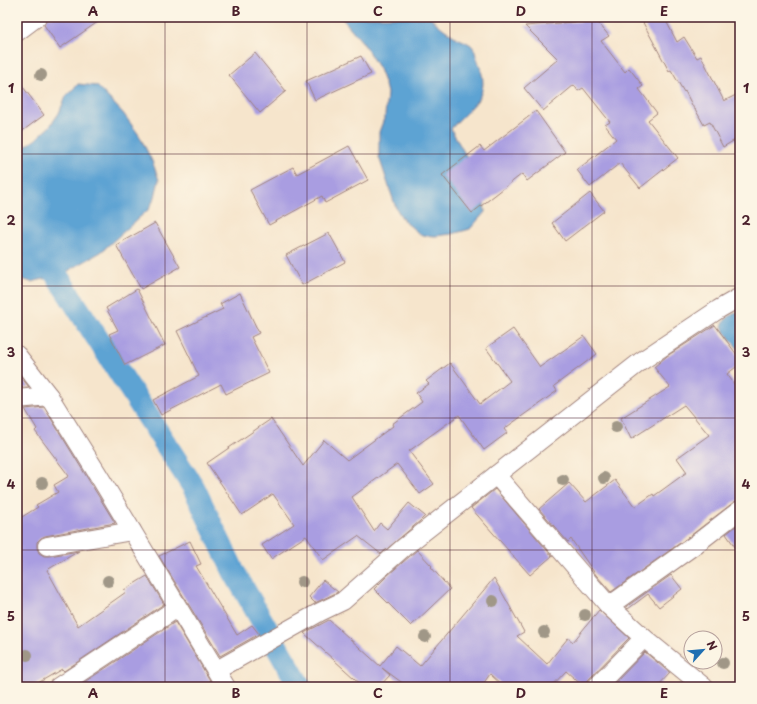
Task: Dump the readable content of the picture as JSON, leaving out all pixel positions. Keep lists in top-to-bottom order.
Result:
{
  "north": "top right",
  "grid": {
    "columns": [
      "A",
      "B",
      "C",
      "D",
      "E"
    ],
    "rows": [
      "1",
      "2",
      "3",
      "4",
      "5"
    ]
  }
}
